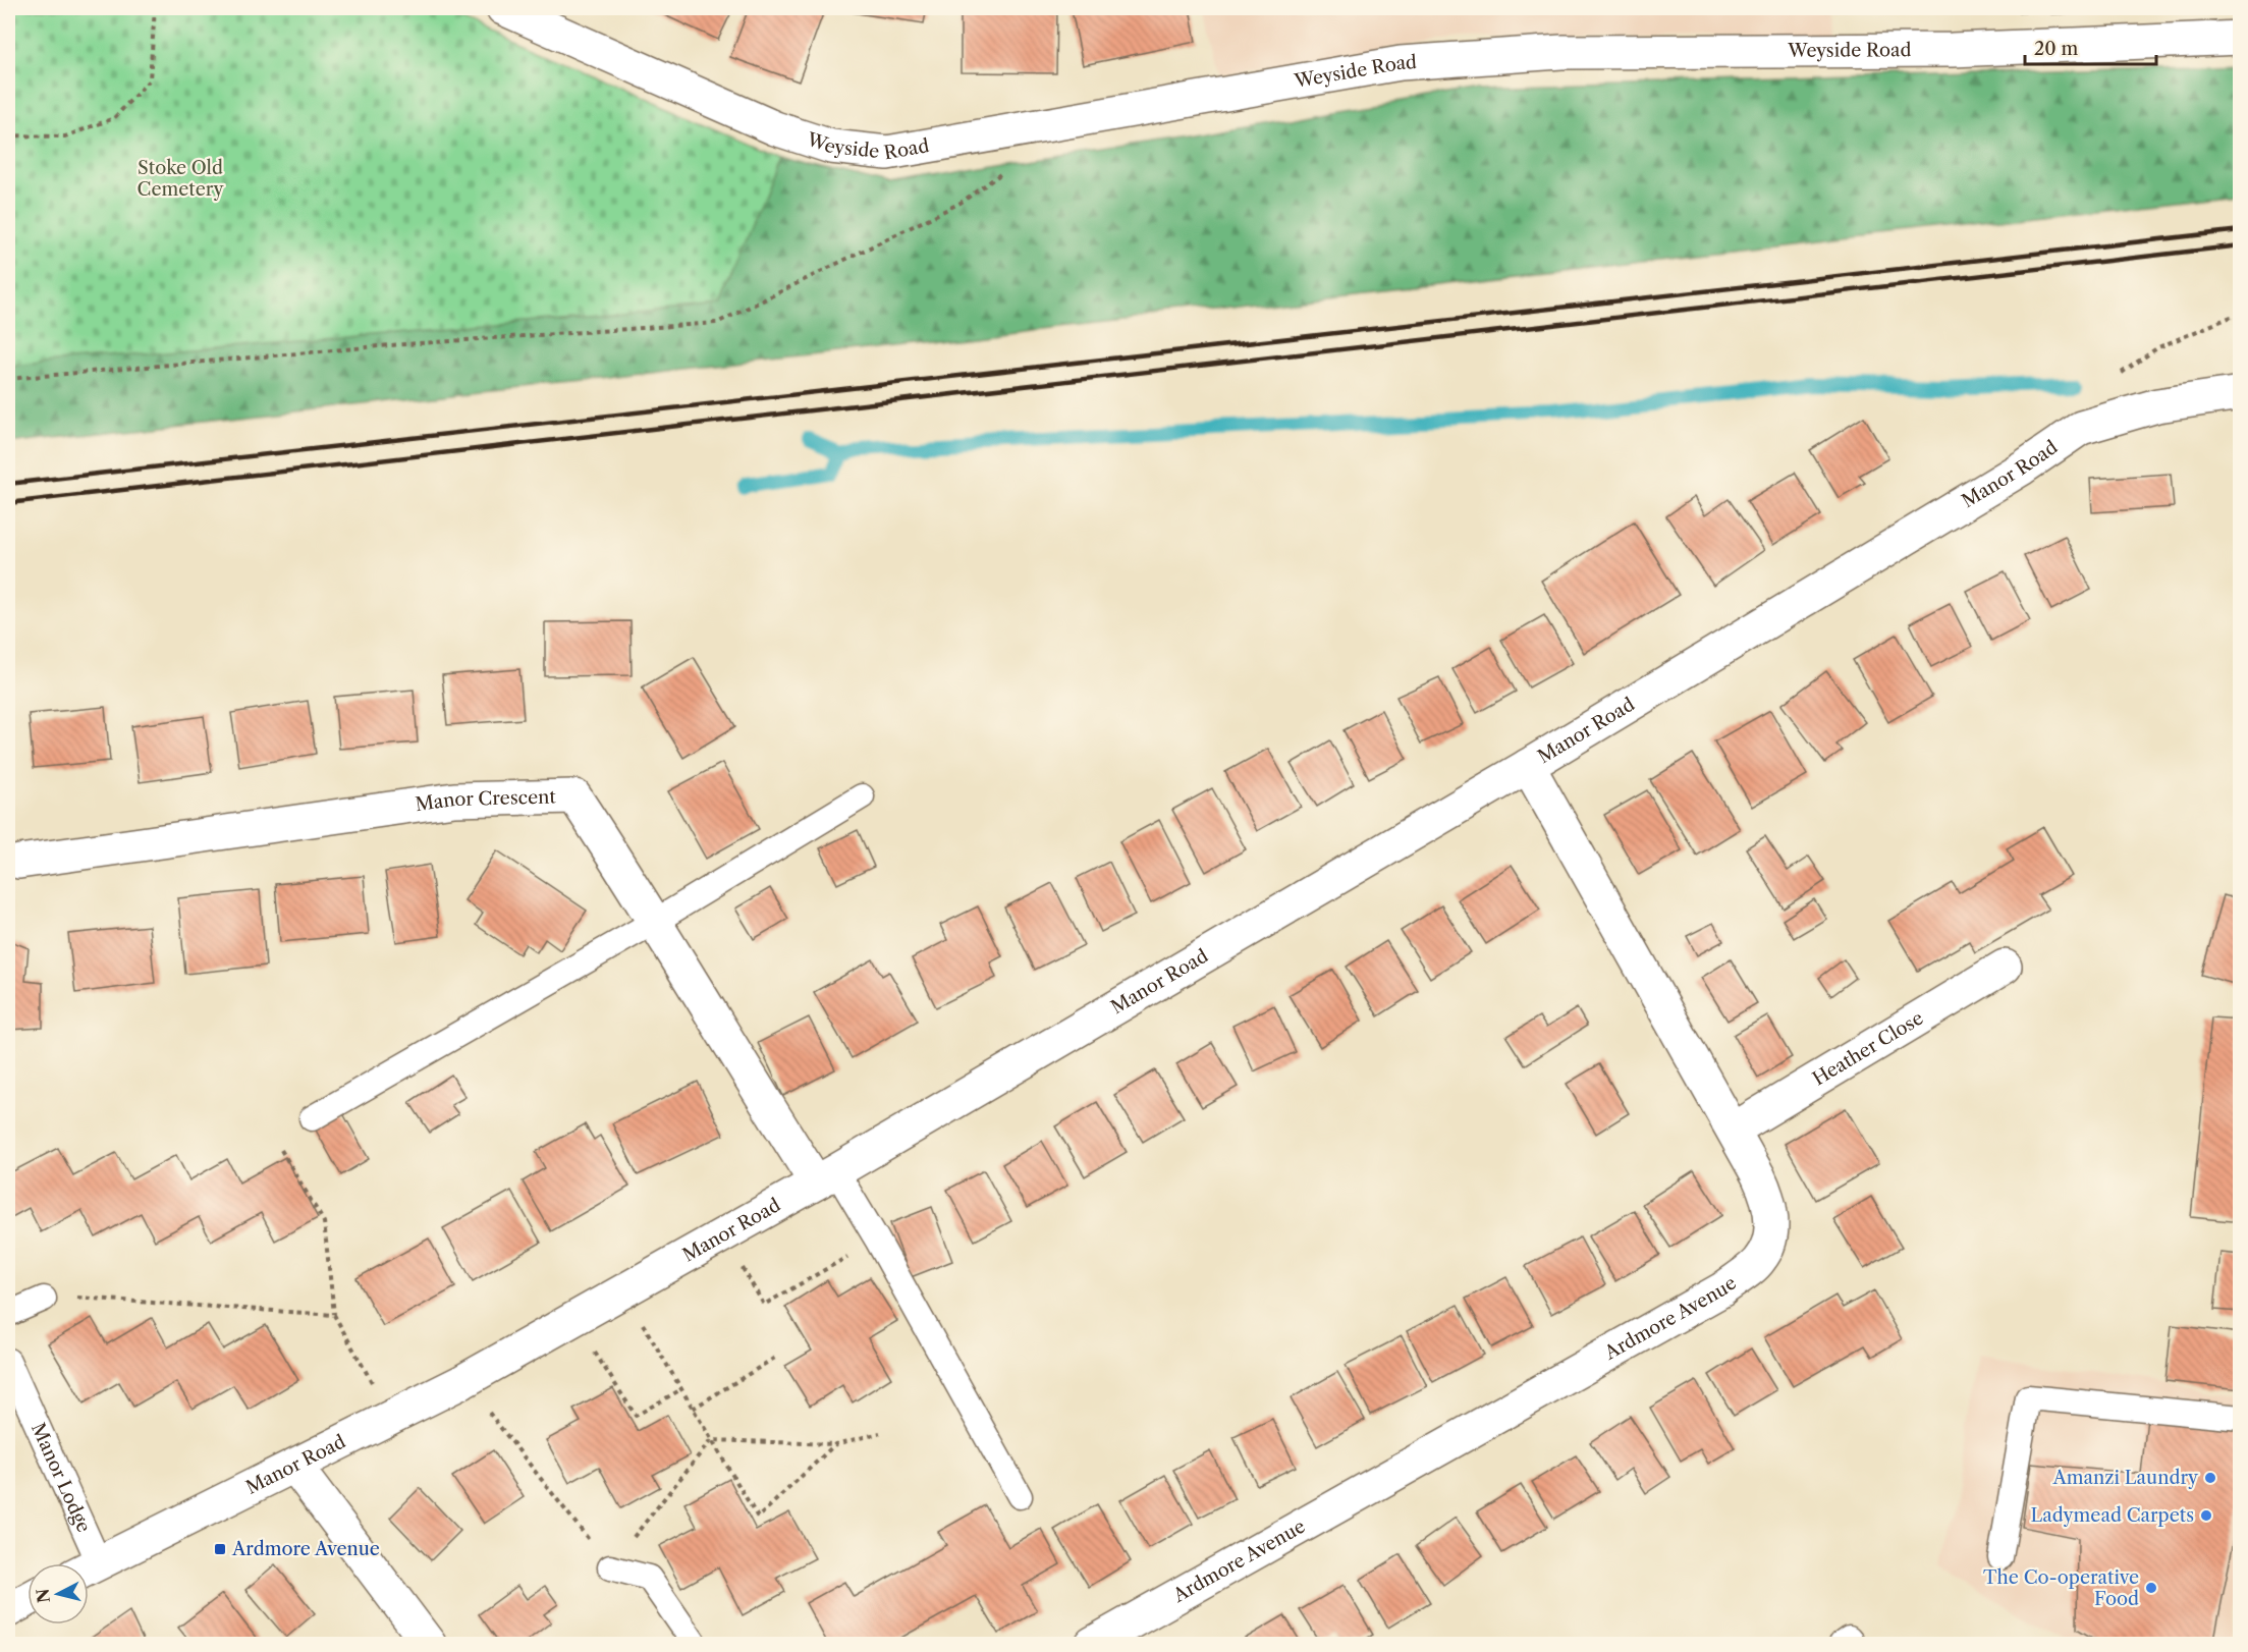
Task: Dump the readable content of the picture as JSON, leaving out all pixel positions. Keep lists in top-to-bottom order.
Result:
{
  "streets": {
    "street": [
      "Weyside Road",
      "Manor Road",
      "Manor Crescent",
      "Heather Close",
      "Ardmore Avenue"
    ],
    "lane": ["Manor Lodge"]
  },
  "crossings": [
    ["Manor Road", "Manor Crescent"],
    ["Manor Road", "Ardmore Avenue"],
    ["Heather Close", "Ardmore Avenue"]
  ],
  "parks": ["Stoke Old Cemetery"],
  "places": {
    "other": ["Amanzi Laundry", "Ladymead Carpets", "The Co-operative Food"],
    "transit": ["Ardmore Avenue"]
  },
  "scale_bar": "20 m",
  "north": "left"
}
